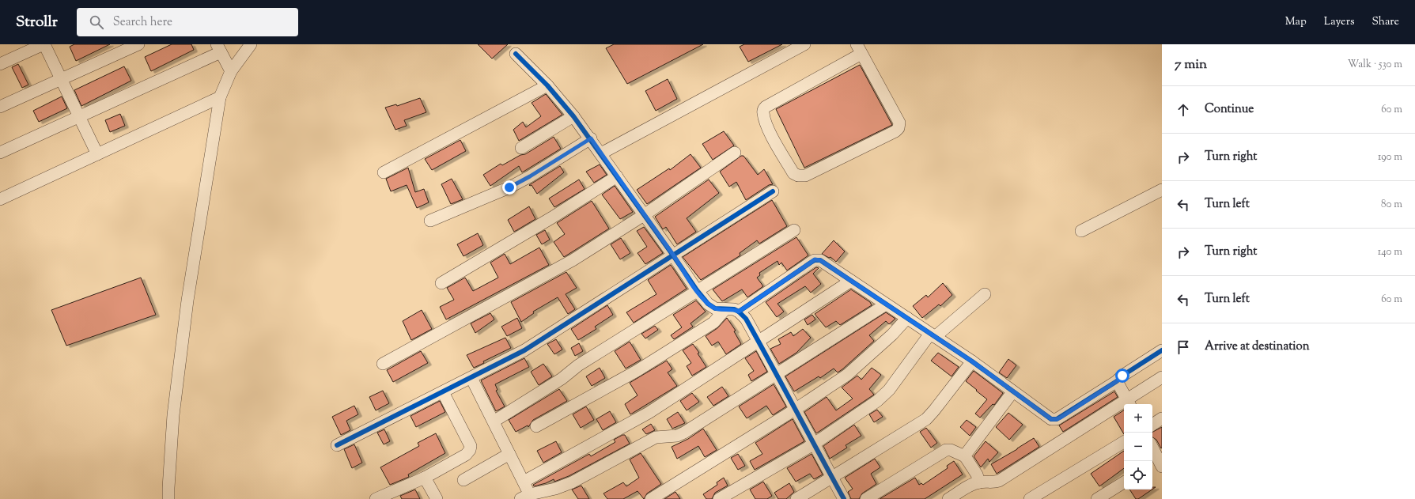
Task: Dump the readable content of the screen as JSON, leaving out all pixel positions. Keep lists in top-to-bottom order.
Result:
{
  "page": {
    "header": "Strollr",
    "search": "Search here",
    "nav": ["Map", "Layers", "Share"],
    "heading": ["7 min", "Walk · 530 m"],
    "list": [
      ["Continue", "60 m"],
      ["Turn right", "190 m"],
      ["Turn left", "80 m"],
      ["Turn right", "140 m"],
      ["Turn left", "60 m"],
      "Arrive at destination"
    ],
    "map_buttons": ["+", "−"]
  }
}
